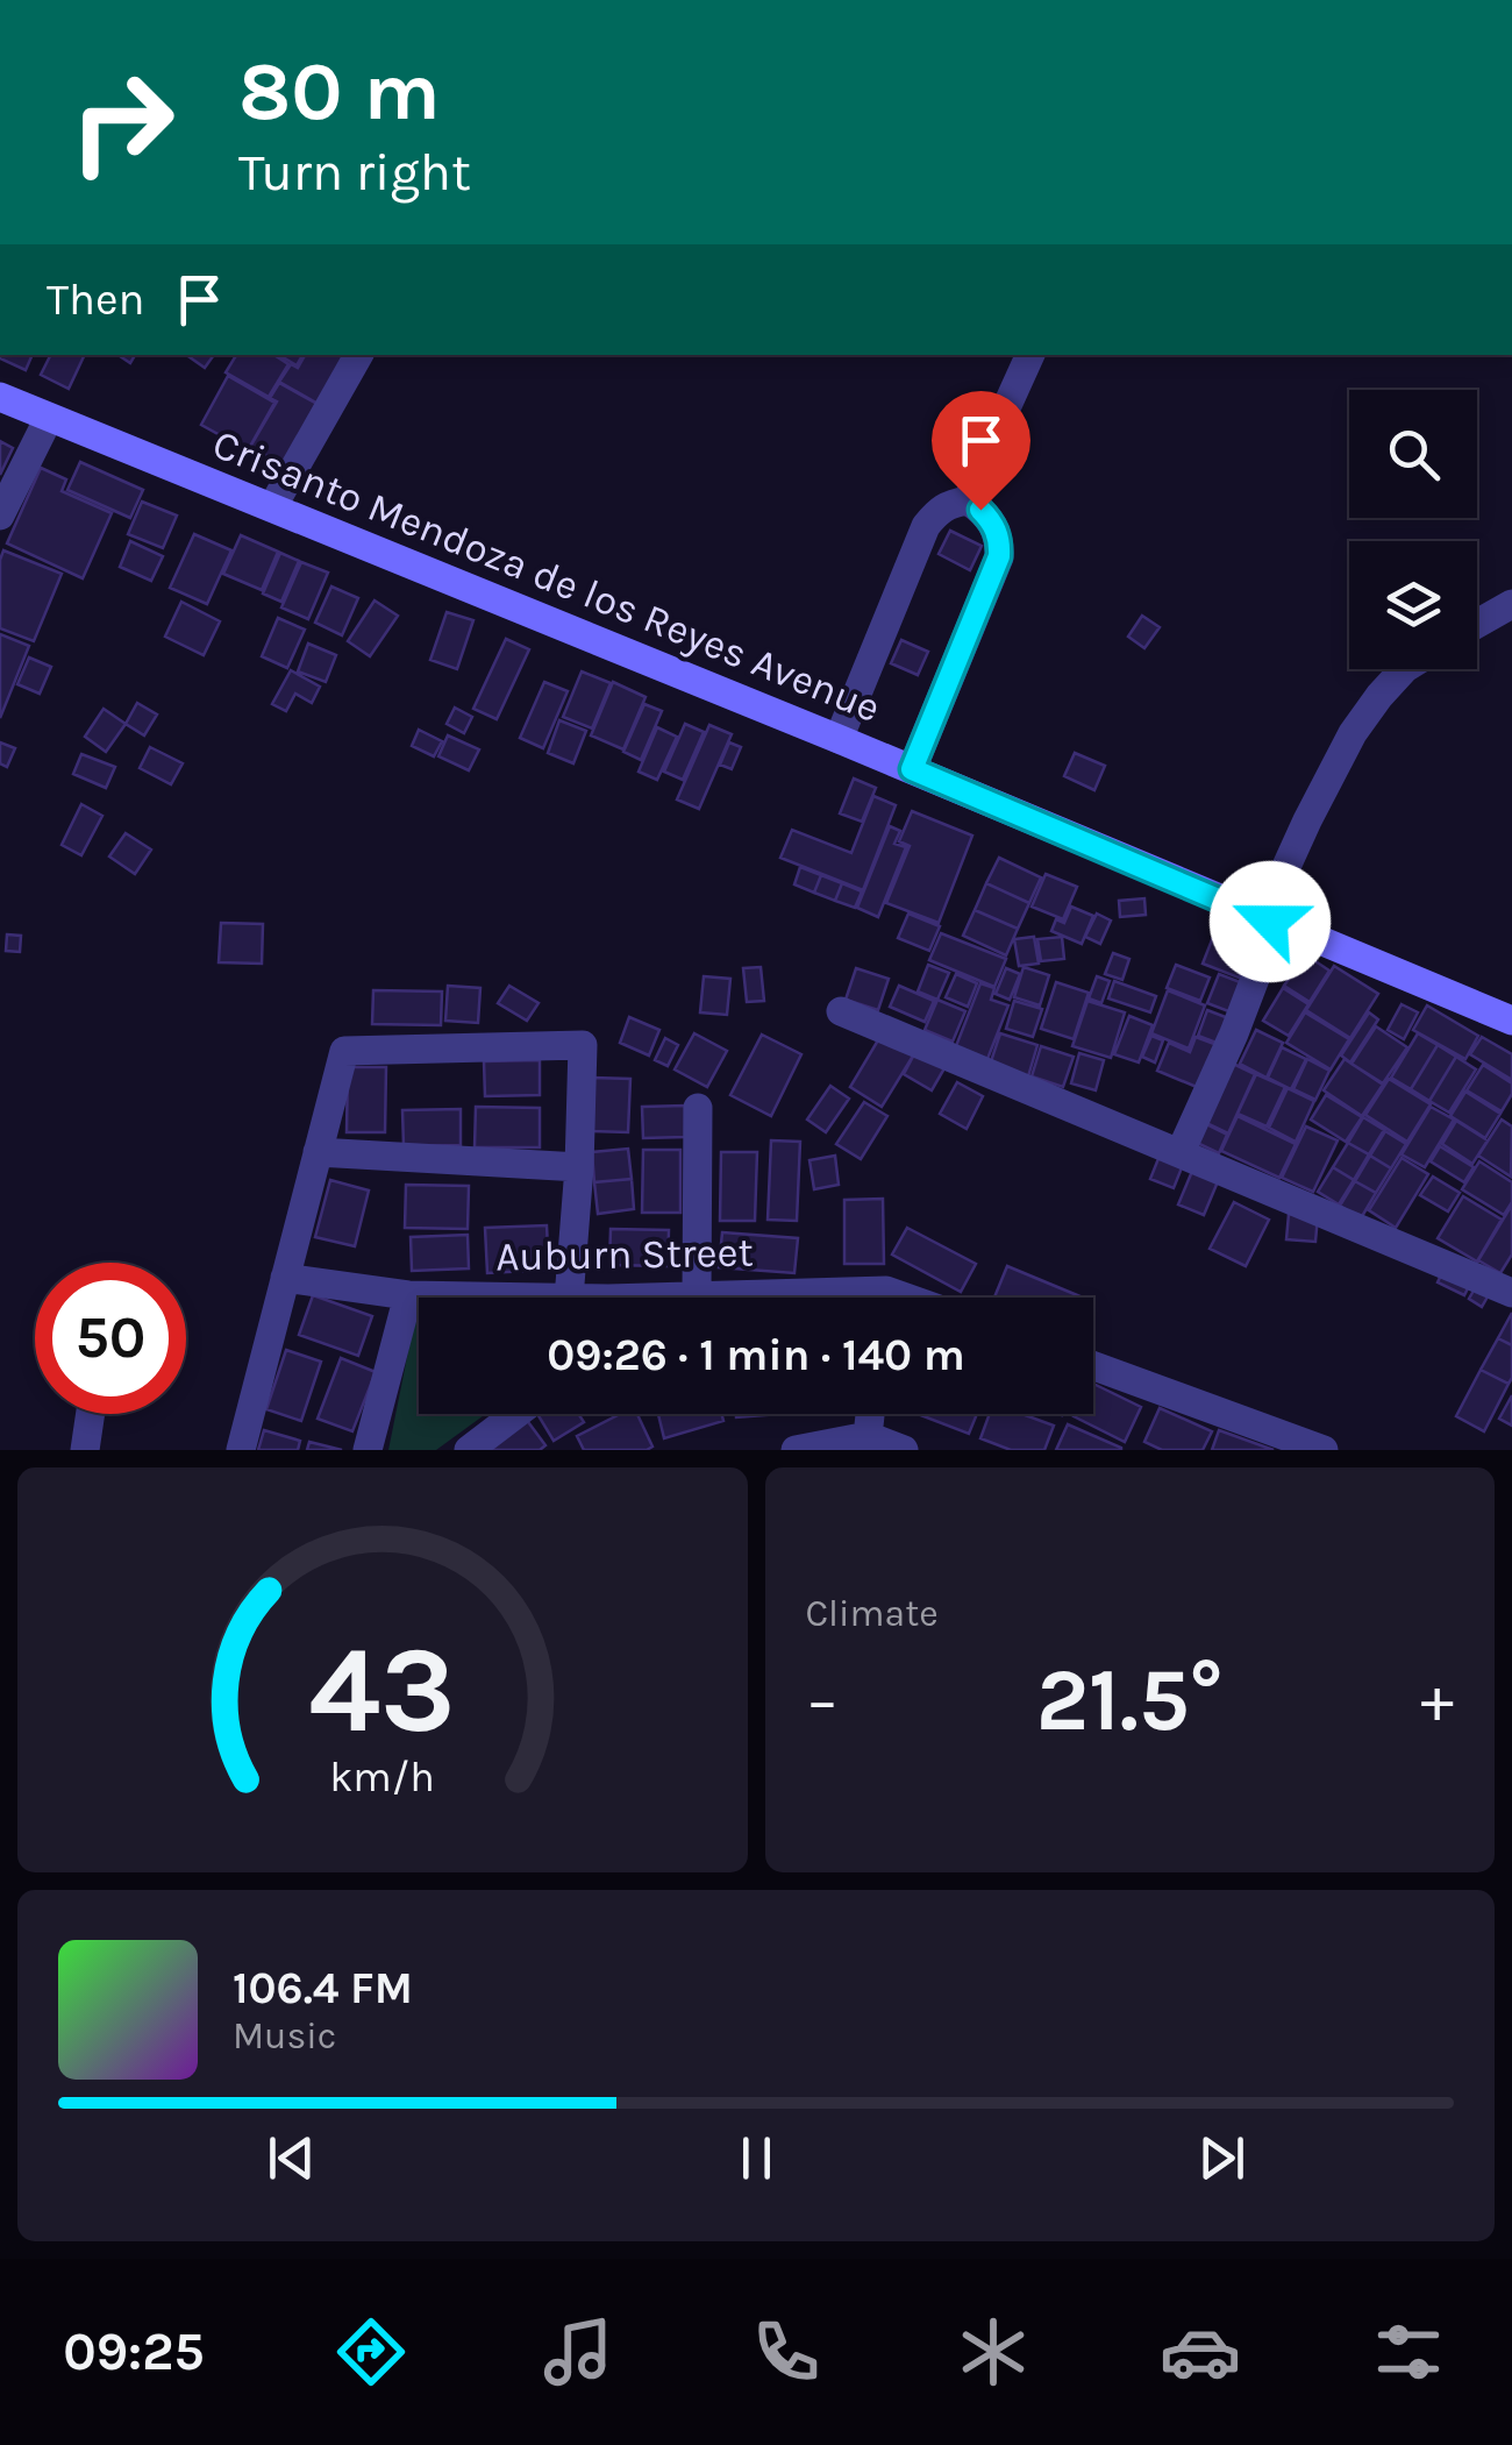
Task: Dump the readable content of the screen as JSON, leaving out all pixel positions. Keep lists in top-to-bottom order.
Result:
{
  "streets": {
    "main road": ["Crisanto Mendoza de los Reyes Avenue"],
    "street": ["Auburn Street"]
  },
  "page": {
    "turn": ["80 m", "Turn right"],
    "then": "Then",
    "limit": "50",
    "trip": "09:26 · 1 min · 140 m",
    "tile": "Climate",
    "heat": ["−", "21.5°", "+"],
    "song": ["106.4 FM", "Music"],
    "tabs": "09:25",
    "gauge": ["43", "km/h"]
  }
}
